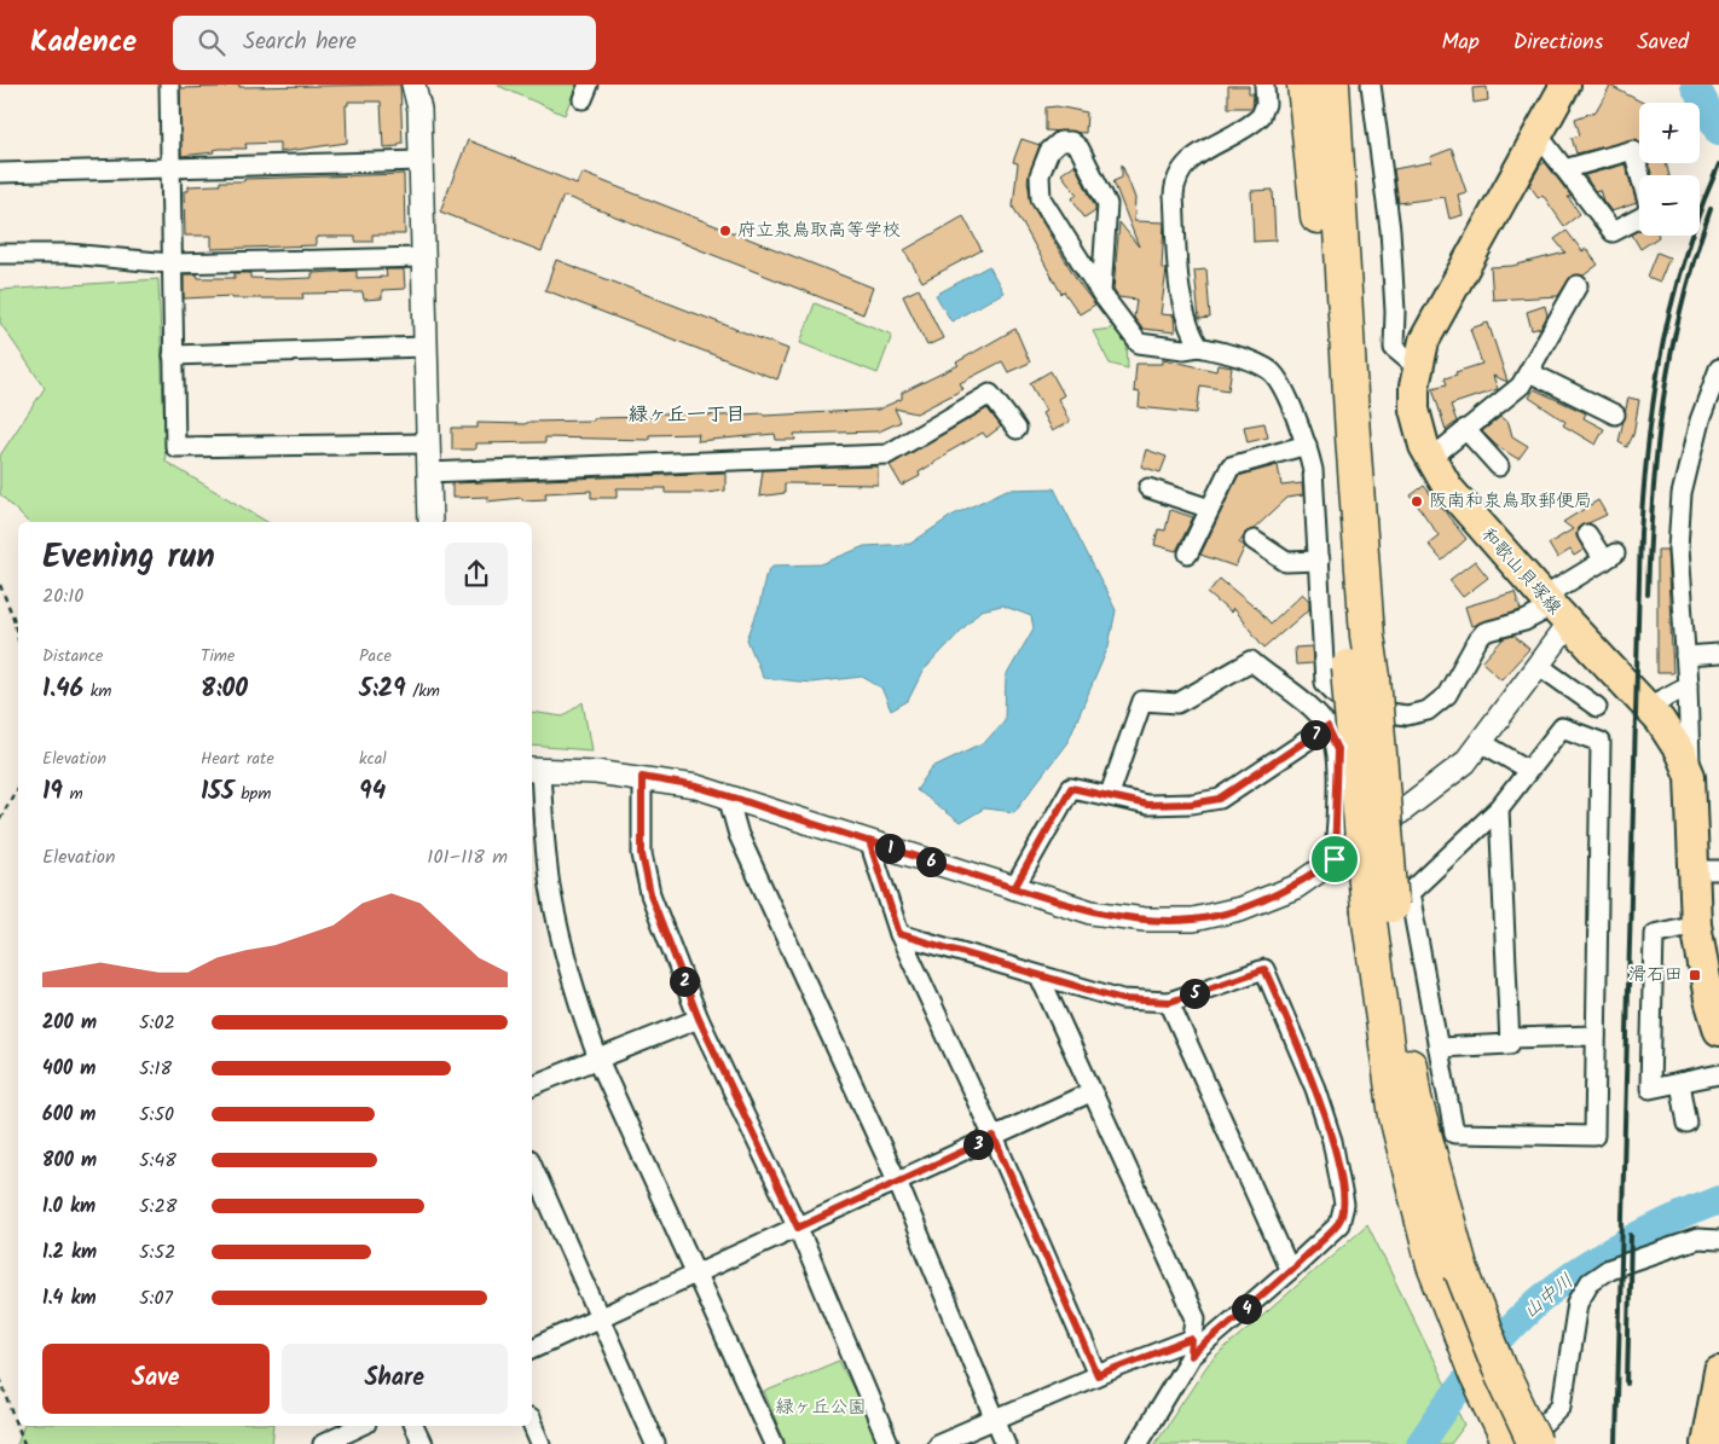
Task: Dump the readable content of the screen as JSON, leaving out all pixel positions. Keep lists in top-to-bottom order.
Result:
{
  "streets": {
    "main road": ["和歌山貝塚線"]
  },
  "districts": ["緑ヶ丘一丁目"],
  "water": ["山中川"],
  "parks": ["緑ヶ丘公園"],
  "places": {
    "other": ["府立泉鳥取高等学校", "阪南和泉鳥取郵便局"],
    "transit": ["滑石田"]
  },
  "page": {
    "header": "Kadence",
    "search": "Search here",
    "nav": ["Map", "Directions", "Saved"],
    "map_buttons": ["+", "−"],
    "heading": ["Evening run", "20:10"],
    "stats": [
      ["Distance", "1.46 km"],
      ["Time", "8:00"],
      ["Pace", "5:29 /km"],
      ["Elevation", "19 m"],
      ["Heart rate", "155 bpm"],
      ["kcal", "94"]
    ],
    "pins": [
      "7",
      "1",
      "6",
      "2",
      "5",
      "3",
      "4"
    ],
    "chart": ["Elevation", "101–118 m"],
    "list": [
      {
        "name": "200 m",
        "note": "5:02"
      },
      {
        "name": "400 m",
        "note": "5:18"
      },
      {
        "name": "600 m",
        "note": "5:50"
      },
      {
        "name": "800 m",
        "note": "5:48"
      },
      {
        "name": "1.0 km",
        "note": "5:28"
      },
      {
        "name": "1.2 km",
        "note": "5:52"
      },
      {
        "name": "1.4 km",
        "note": "5:07"
      }
    ],
    "buttons": ["Save", "Share"]
  }
}
